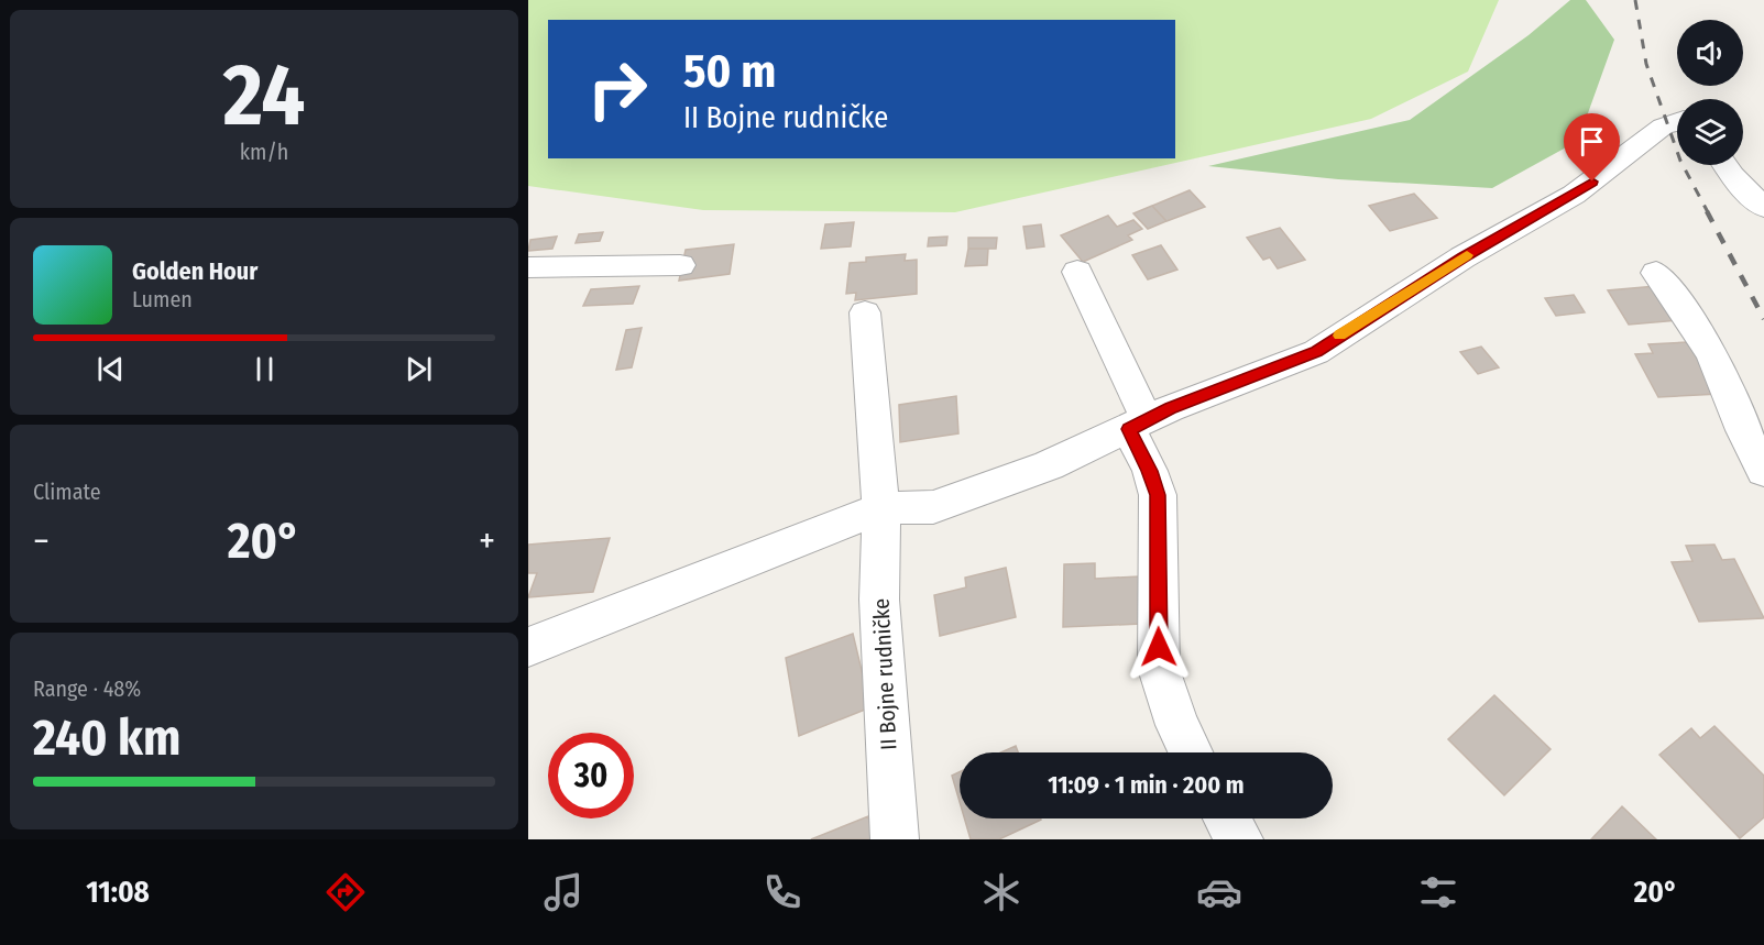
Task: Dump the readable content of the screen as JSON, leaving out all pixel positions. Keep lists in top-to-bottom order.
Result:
{
  "streets": {
    "street": ["II Bojne rudničke"]
  },
  "page": {
    "tile": [
      ["24", "km/h"],
      "Climate",
      ["Range · 48%", "240 km"]
    ],
    "turn": ["50 m", "II Bojne rudničke"],
    "song": ["Golden Hour", "Lumen"],
    "heat": ["−", "20°", "+"],
    "limit": "30",
    "trip": "11:09 · 1 min · 200 m",
    "tabs": ["11:08", "20°"]
  }
}
